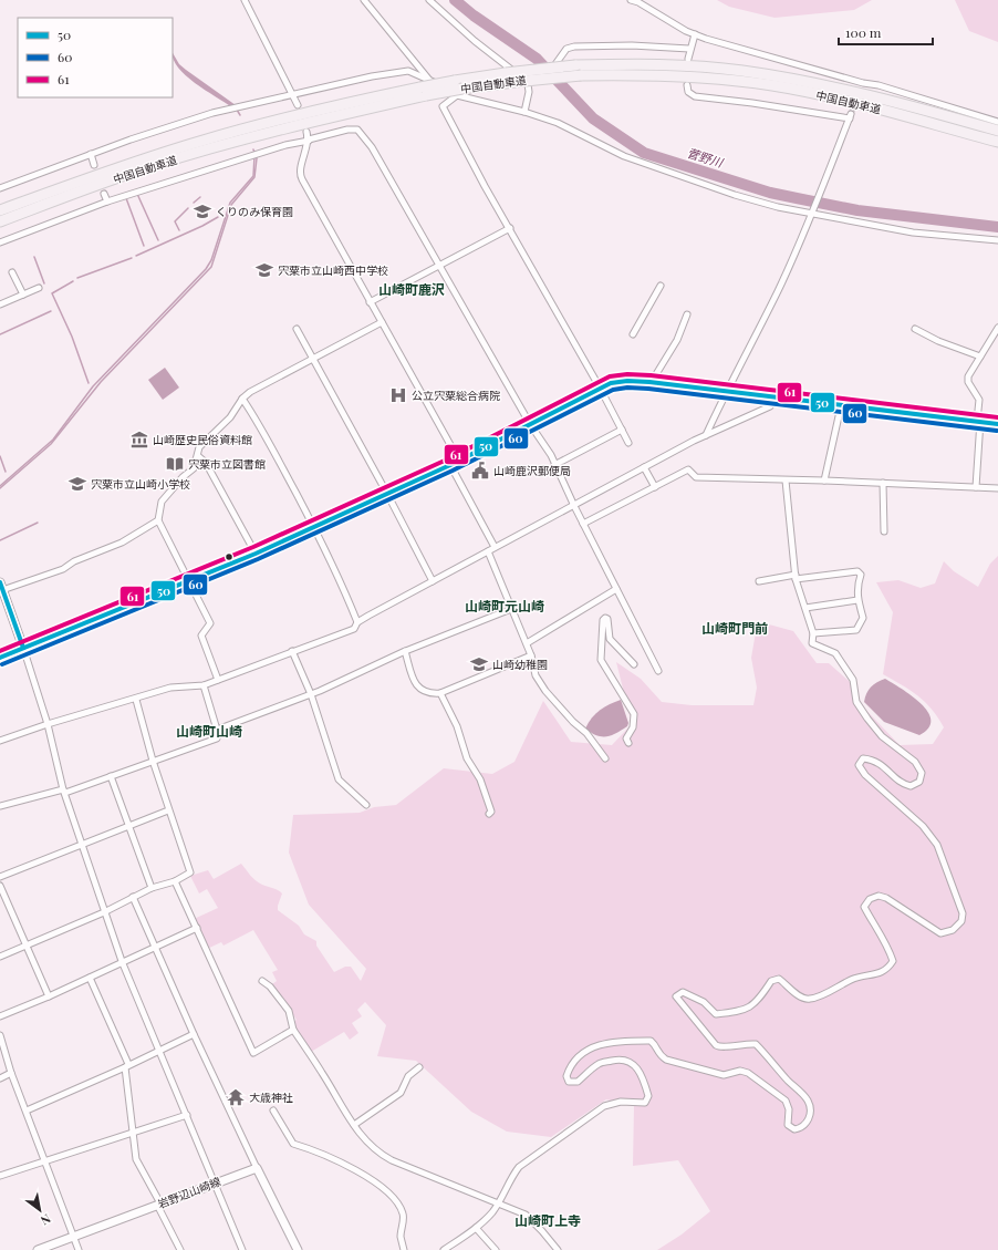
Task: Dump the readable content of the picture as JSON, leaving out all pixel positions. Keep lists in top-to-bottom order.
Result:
{
  "streets": {
    "highway": ["中国自動車道"],
    "main road": ["岩野辺山崎線"]
  },
  "districts": [
    "山崎町鹿沢",
    "山崎町元山崎",
    "山崎町門前",
    "山崎町山崎",
    "山崎町上寺"
  ],
  "water": ["菅野川"],
  "places": {
    "school or university": [
      "くりのみ保育園",
      "宍粟市立山崎西中学校",
      "宍粟市立山崎小学校",
      "山崎幼稚園"
    ],
    "hospital": ["公立宍粟総合病院"],
    "museum": ["山崎歴史民俗資料館"],
    "library": ["宍粟市立図書館"],
    "public building": ["山崎鹿沢郵便局"],
    "temple": ["大歳神社"]
  },
  "lines": ["transit line 61", "transit line 50", "transit line 60"],
  "legend": ["50", "60", "61"],
  "scale_bar": "100 m",
  "north": "bottom right"
}
